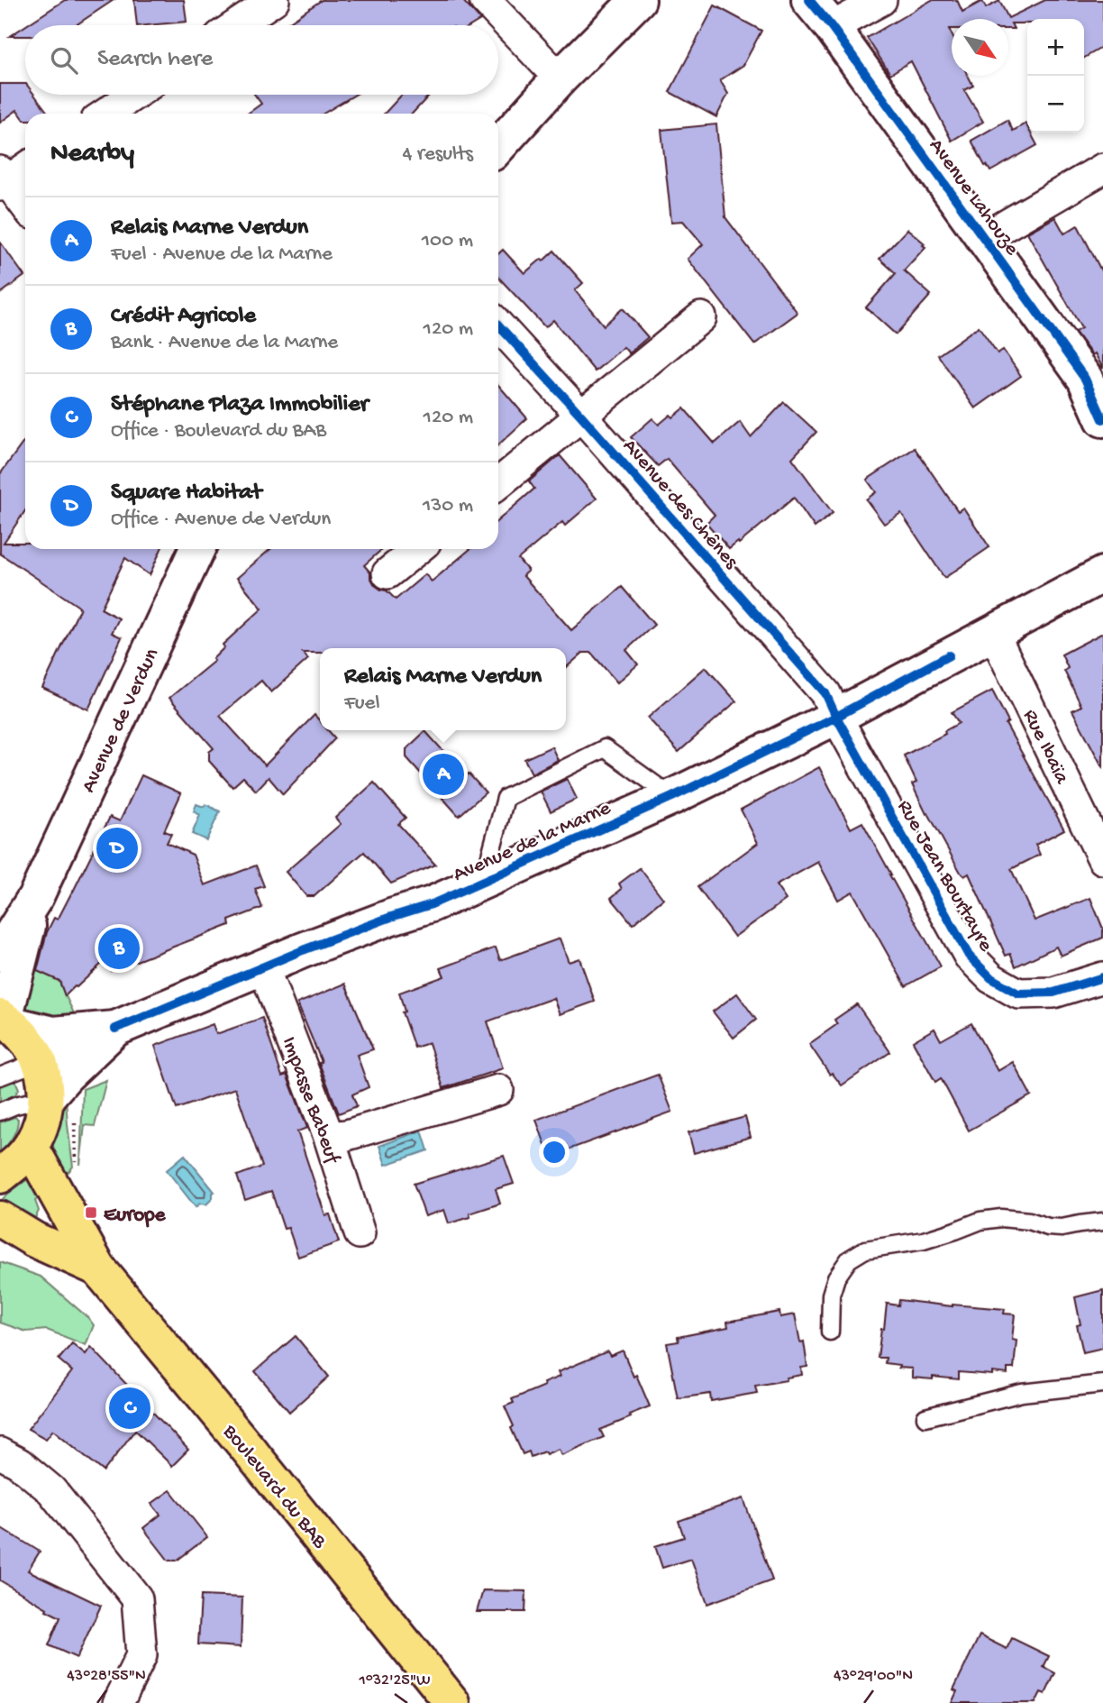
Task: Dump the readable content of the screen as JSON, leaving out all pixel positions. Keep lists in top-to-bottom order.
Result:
{
  "streets": {
    "main road": [
      "Avenue Lahouze",
      "Avenue de Verdun",
      "Avenue de la Marne",
      "Boulevard du BAB"
    ],
    "street": [
      "Avenue des Chênes",
      "Rue Ibaïa",
      "Rue Jean Bourtayre",
      "Impasse Babeuf"
    ]
  },
  "crossings": [
    ["Avenue des Chênes", "Avenue de la Marne"],
    ["Avenue des Chênes", "Rue Jean Bourtayre"],
    ["Avenue de Verdun", "Avenue de la Marne"],
    ["Rue Ibaïa", "Avenue de la Marne"],
    ["Avenue de la Marne", "Rue Jean Bourtayre"],
    ["Avenue de la Marne", "Impasse Babeuf"]
  ],
  "places": {
    "transit": ["Europe"]
  },
  "north": "bottom right",
  "page": {
    "map_buttons": ["+", "−"],
    "search": "Search here",
    "heading": ["Nearby", "4 results"],
    "list": [
      {
        "mark": "A",
        "name": "Relais Marne Verdun",
        "note": "Fuel · Avenue de la Marne",
        "value": "100 m"
      },
      {
        "mark": "B",
        "name": "Crédit Agricole",
        "note": "Bank · Avenue de la Marne",
        "value": "120 m"
      },
      {
        "mark": "C",
        "name": "Stéphane Plaza Immobilier",
        "note": "Office · Boulevard du BAB",
        "value": "120 m"
      },
      {
        "mark": "D",
        "name": "Square Habitat",
        "note": "Office · Avenue de Verdun",
        "value": "130 m"
      }
    ],
    "popup": ["Relais Marne Verdun", "Fuel"],
    "pins": [
      "A",
      "D",
      "B",
      "C"
    ]
  },
  "coordinates": ["43°28'55\"N", "43°29'00\"N", "1°32'25\"W"]
}
